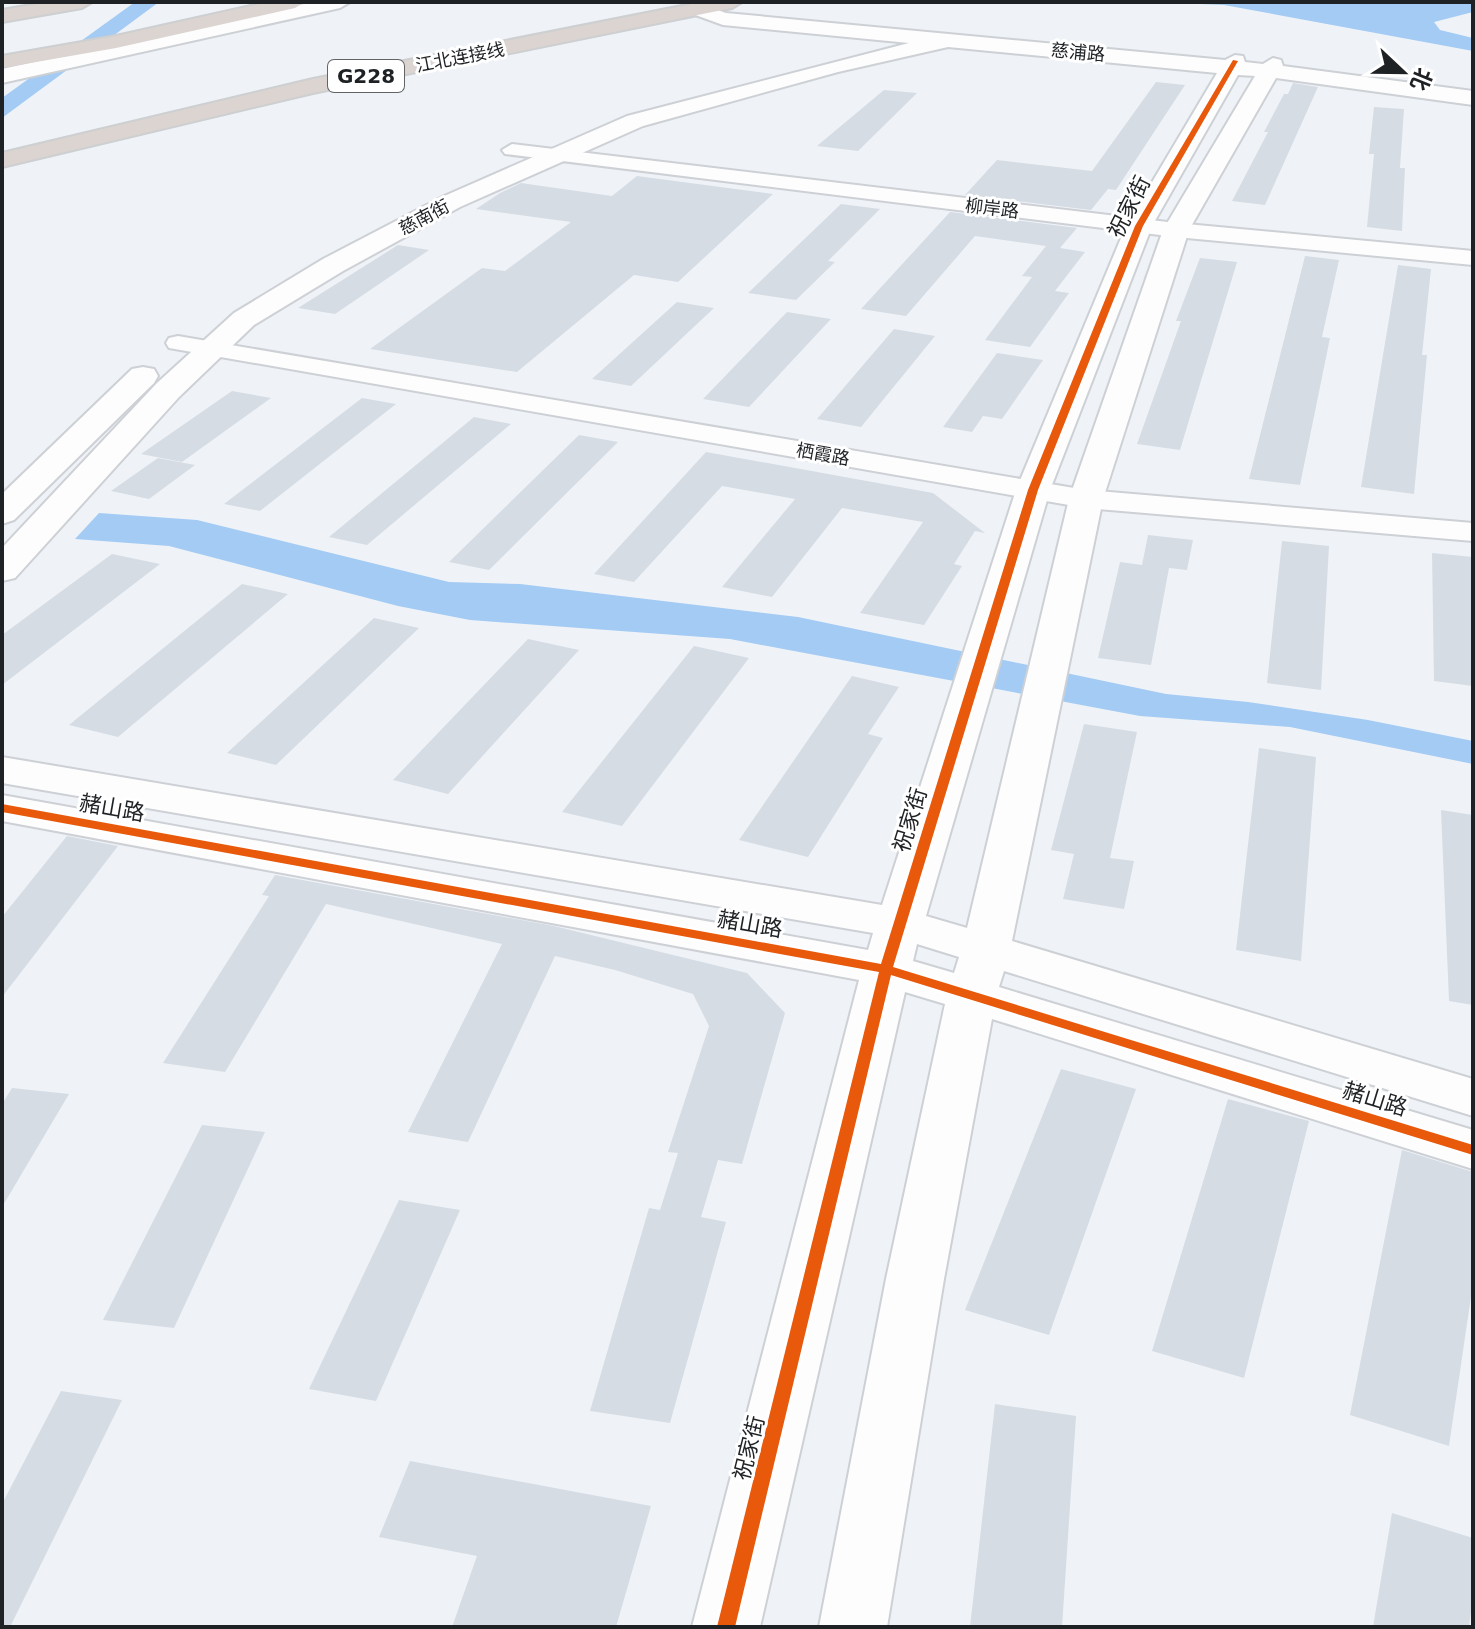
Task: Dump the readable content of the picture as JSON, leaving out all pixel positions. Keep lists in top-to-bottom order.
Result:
{
  "streets": {
    "highway": ["江北连接线", "G228"],
    "street": [
      "慈浦路",
      "祝家街",
      "柳岸路",
      "慈南街",
      "栖霞路",
      "赭山路"
    ]
  },
  "crossings": [
    ["慈浦路", "江北连接线"],
    ["慈浦路", "祝家街"],
    ["慈浦路", "慈南街"],
    ["祝家街", "柳岸路"],
    ["祝家街", "栖霞路"],
    ["祝家街", "赭山路"],
    ["柳岸路", "慈南街"],
    ["慈南街", "栖霞路"]
  ],
  "north": "right"
}
